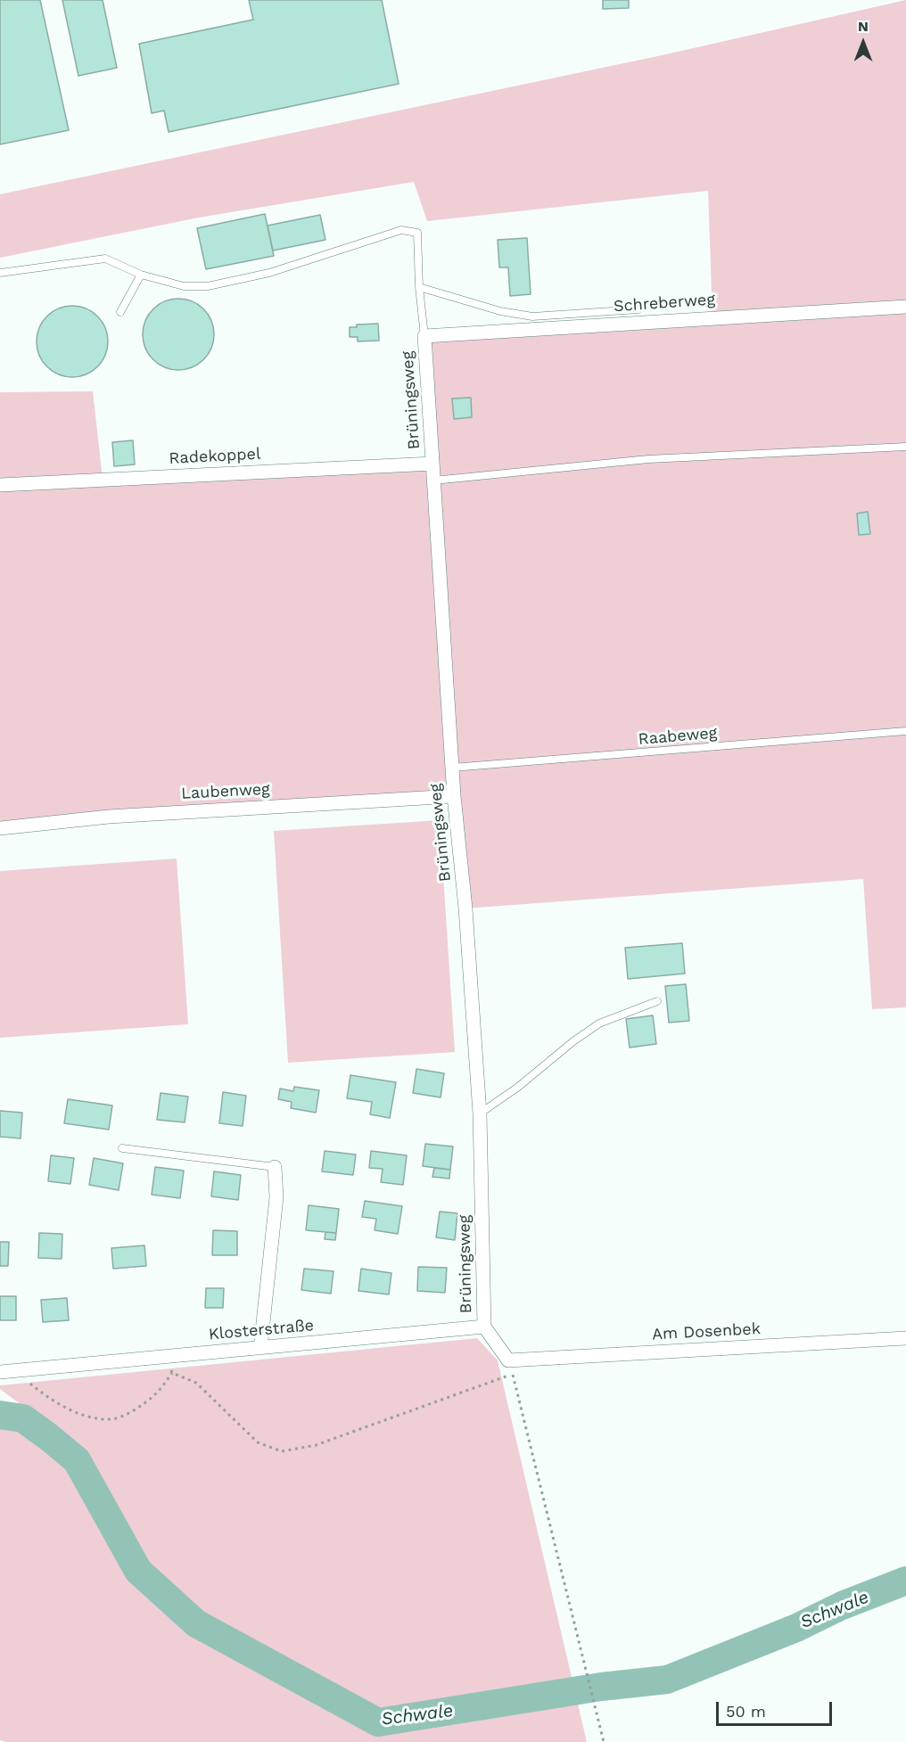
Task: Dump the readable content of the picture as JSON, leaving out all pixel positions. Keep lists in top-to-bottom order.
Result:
{
  "streets": {
    "street": [
      "Schreberweg",
      "Brüningsweg",
      "Radekoppel",
      "Laubenweg",
      "Klosterstraße",
      "Am Dosenbek"
    ],
    "lane": ["Raabeweg"]
  },
  "crossings": [
    ["Schreberweg", "Brüningsweg"],
    ["Brüningsweg", "Radekoppel"],
    ["Brüningsweg", "Raabeweg"],
    ["Brüningsweg", "Laubenweg"],
    ["Brüningsweg", "Klosterstraße"]
  ],
  "water": ["Schwale"],
  "scale_bar": "50 m",
  "north": "top"
}
